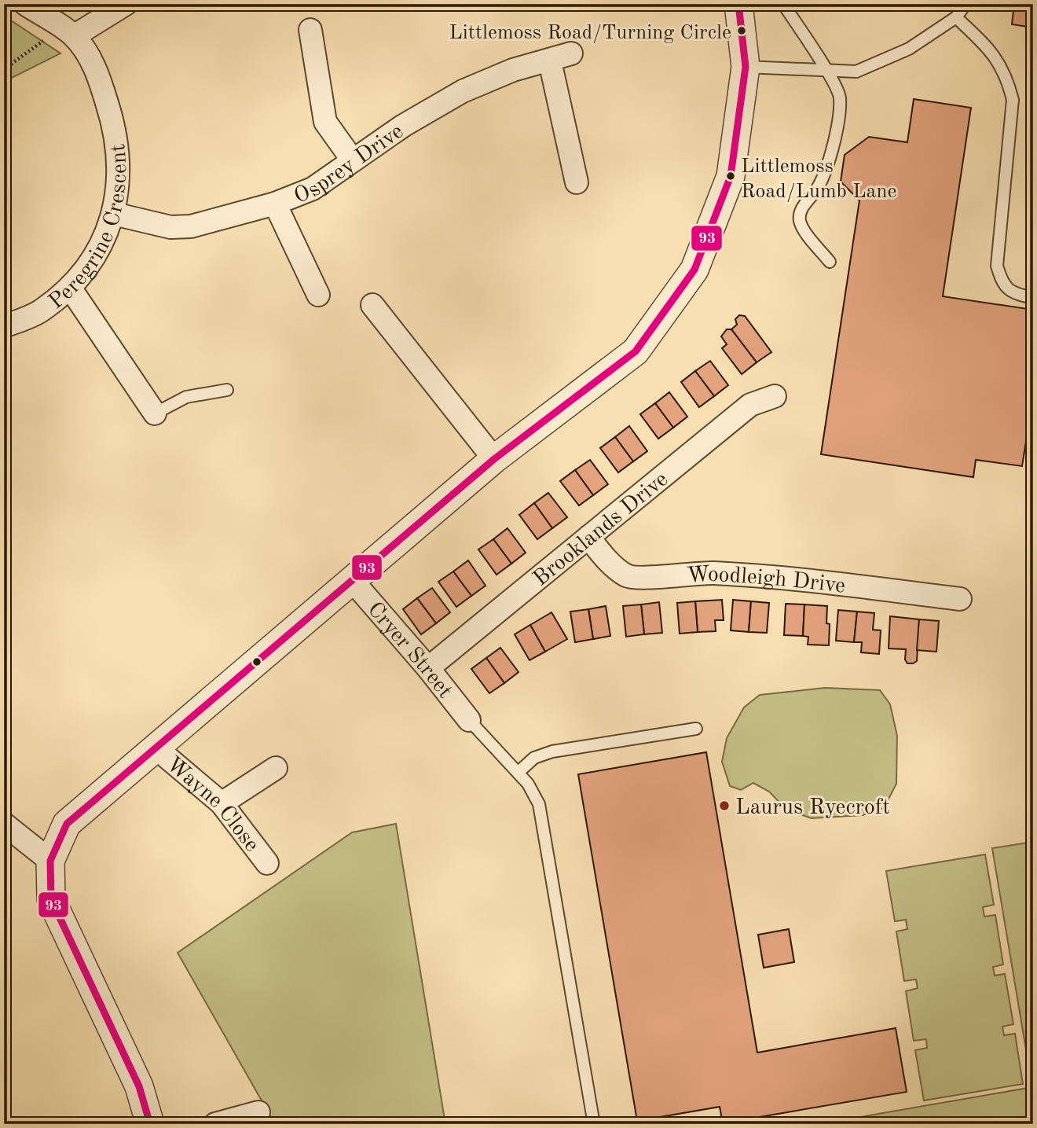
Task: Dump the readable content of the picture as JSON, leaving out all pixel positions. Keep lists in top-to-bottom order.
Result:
{
  "streets": {
    "street": [
      "Osprey Drive",
      "Peregrine Crescent",
      "Brooklands Drive",
      "Woodleigh Drive",
      "Cryer Street",
      "Wayne Close"
    ]
  },
  "crossings": [
    ["Osprey Drive", "Peregrine Crescent"],
    ["Brooklands Drive", "Woodleigh Drive"],
    ["Brooklands Drive", "Cryer Street"]
  ],
  "places": ["Littlemoss Road/Turning Circle", "Littlemoss Road/Lumb Lane", "Laurus Ryecroft"],
  "lines": ["transit line 93"]
}
